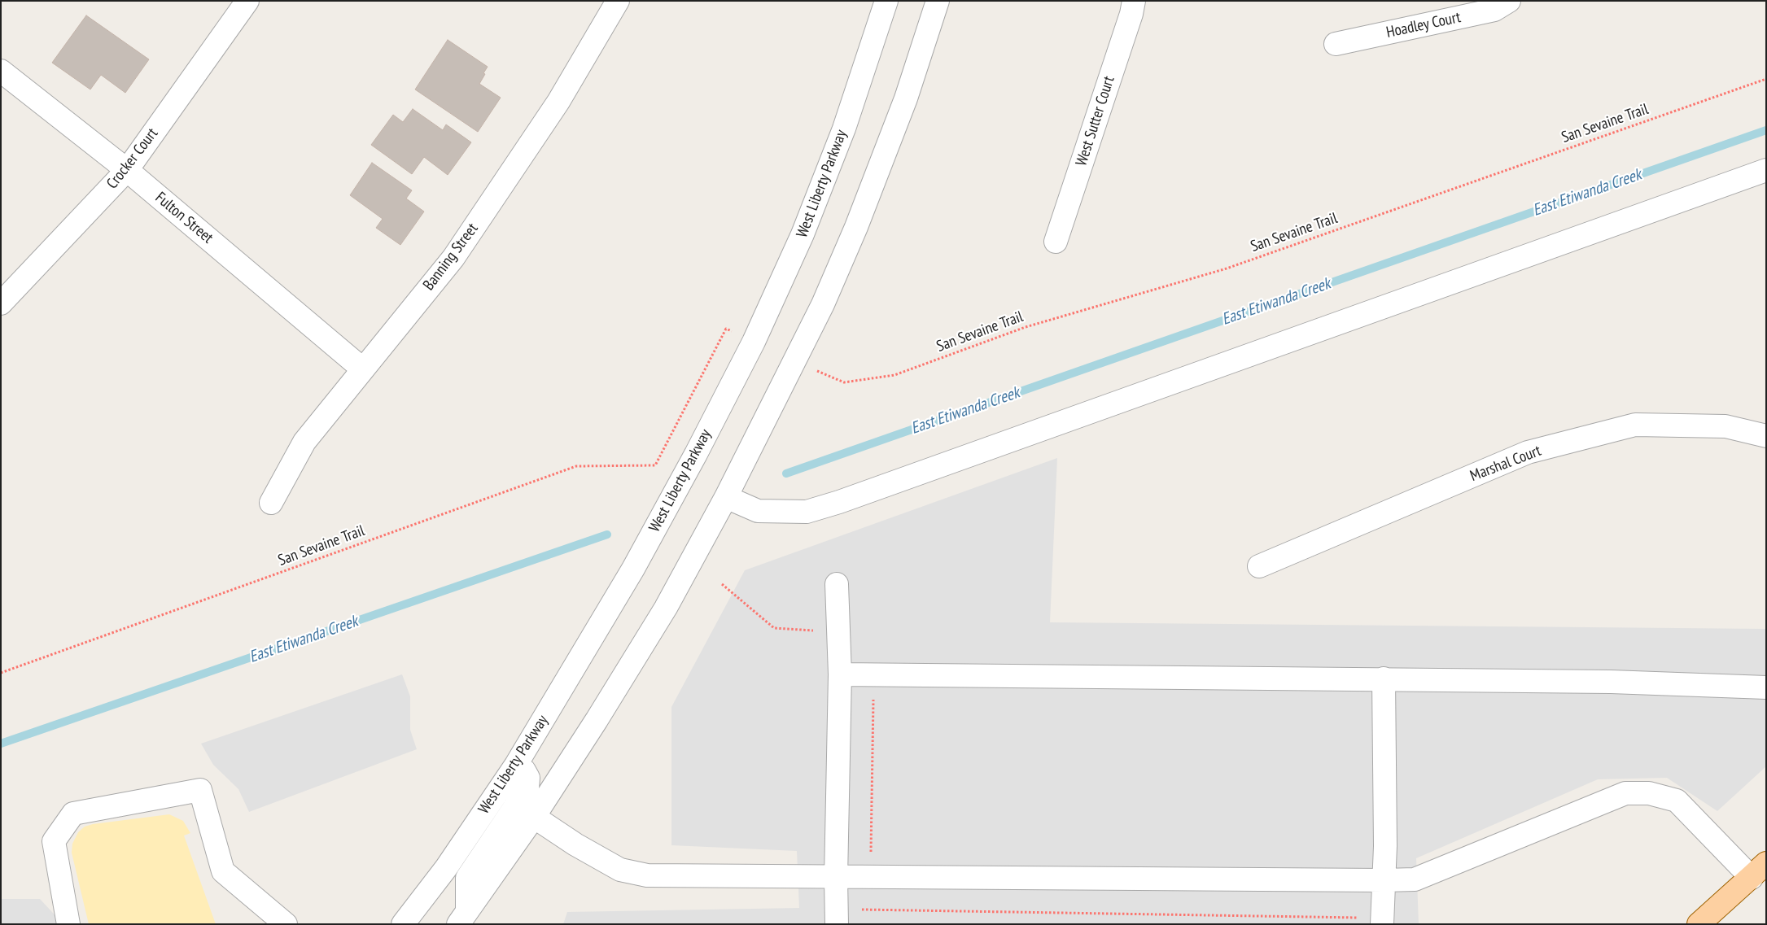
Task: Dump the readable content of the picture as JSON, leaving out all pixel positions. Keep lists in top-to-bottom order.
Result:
{
  "streets": {
    "street": [
      "Hoadley Court",
      "West Sutter Court",
      "Crocker Court",
      "West Liberty Parkway",
      "Fulton Street",
      "Banning Street",
      "Marshal Court"
    ],
    "path": ["San Sevaine Trail"]
  },
  "crossings": [
    ["Crocker Court", "Fulton Street"],
    ["Fulton Street", "Banning Street"]
  ],
  "water": ["East Etiwanda Creek"]
}
